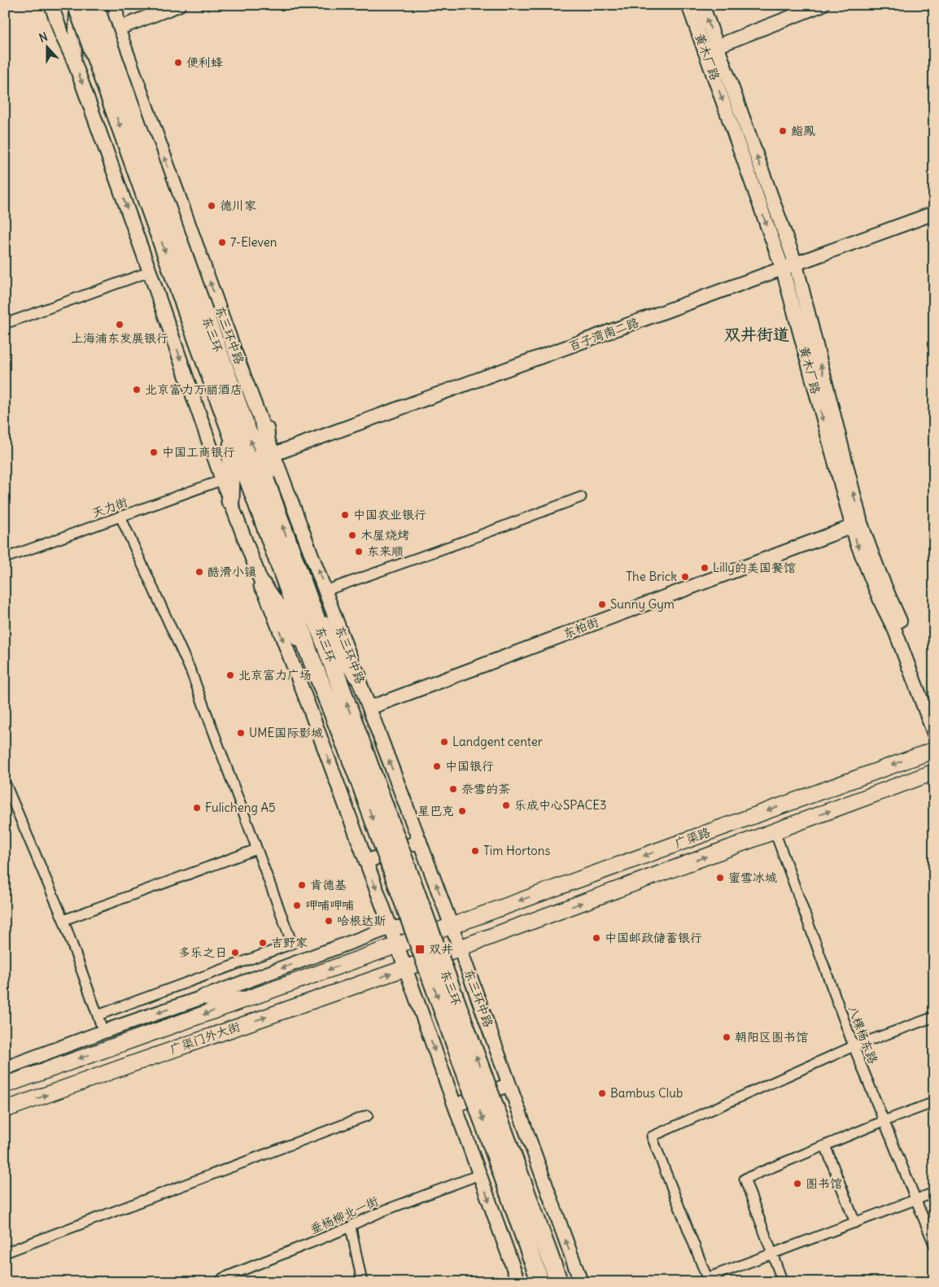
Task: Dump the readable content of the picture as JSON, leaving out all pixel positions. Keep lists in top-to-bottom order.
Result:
{
  "streets": {
    "highway": ["东三环"],
    "main road": ["广渠路", "广渠门外大街"],
    "street": [
      "黄木厂路",
      "百子湾南二路",
      "东三环中路",
      "天力街",
      "东柏街",
      "八棵杨东路",
      "垂杨柳北一街"
    ]
  },
  "crossings": [
    ["黄木厂路", "百子湾南二路"],
    ["黄木厂路", "东柏街"],
    ["东三环", "东三环中路"],
    ["百子湾南二路", "东三环中路"],
    ["东三环中路", "东柏街"],
    ["东三环中路", "广渠路"],
    ["广渠路", "八棵杨东路"],
    ["广渠路", "广渠门外大街"]
  ],
  "districts": ["双井街道"],
  "places": {
    "other": [
      "便利蜂",
      "鮨鳳",
      "德川家",
      "7-Eleven",
      "上海浦东发展银行",
      "北京富力万丽酒店",
      "中国工商银行",
      "中国农业银行",
      "木屋烧烤",
      "东来顺",
      "Lilly的美国餐馆",
      "酷滑小镇",
      "The Brick",
      "Sunny Gym",
      "北京富力广场",
      "UME国际影城",
      "Landgent center",
      "中国银行",
      "奈雪的茶",
      "乐成中心SPACE3",
      "Fulicheng A5",
      "星巴克",
      "Tim Hortons",
      "蜜雪冰城",
      "肯德基",
      "呷哺呷哺",
      "哈根达斯",
      "中国邮政储蓄银行",
      "吉野家",
      "多乐之日",
      "朝阳区图书馆",
      "Bambus Club",
      "图书馆"
    ],
    "transit": ["双井"]
  },
  "north": "top"
}
